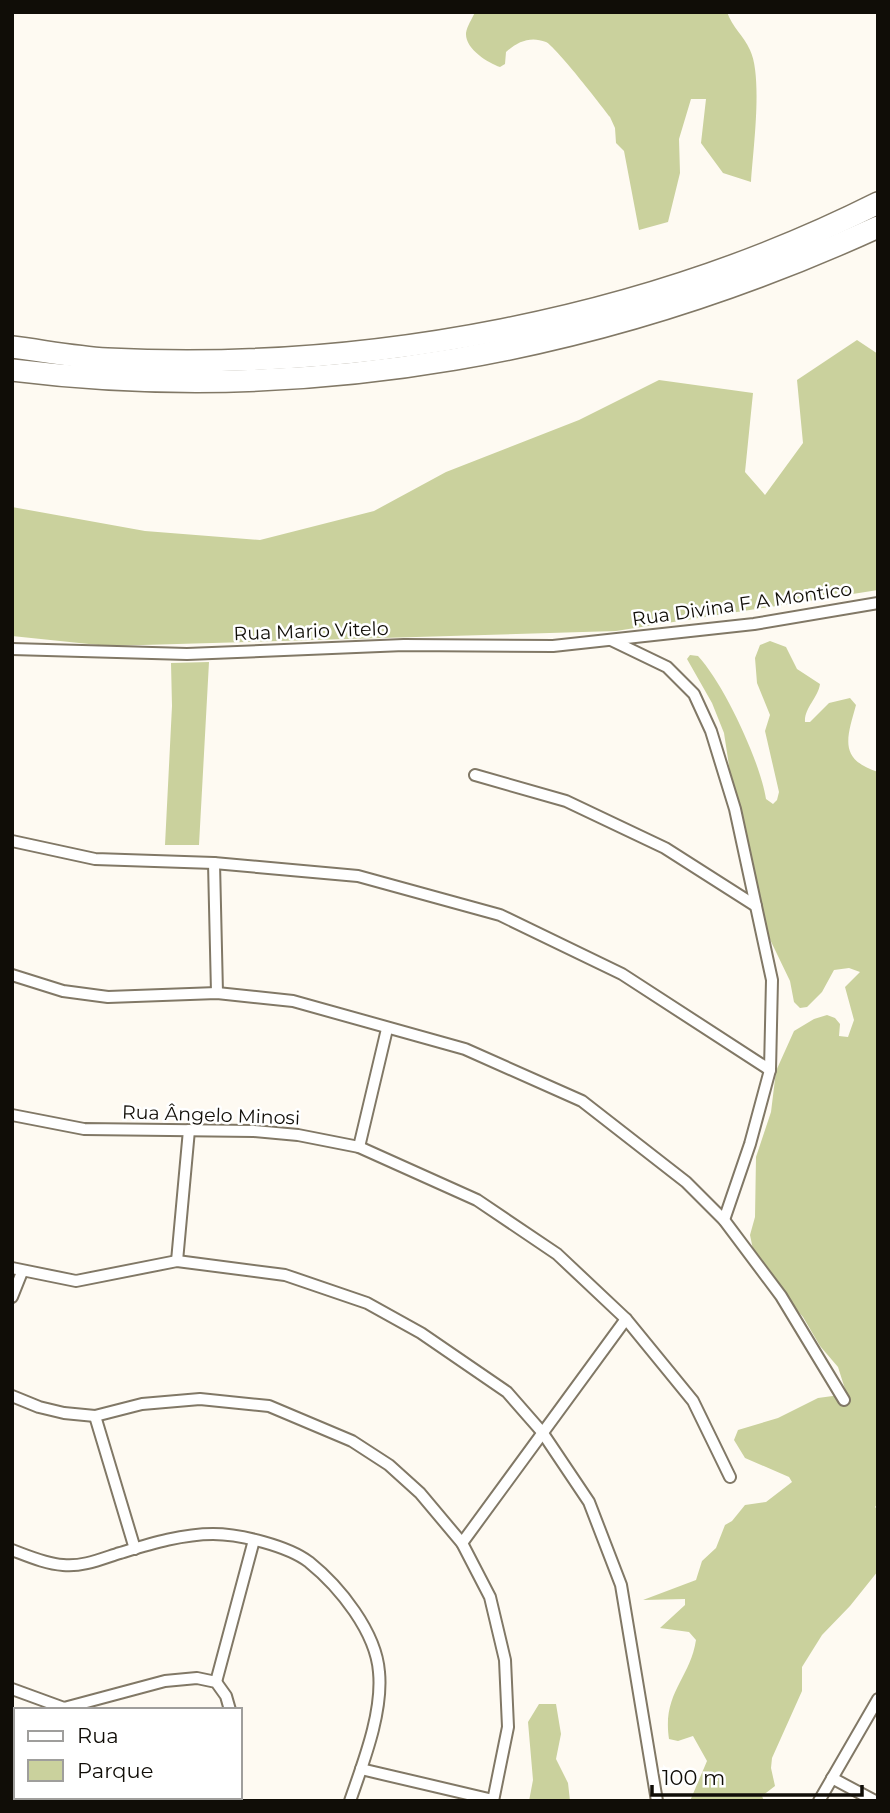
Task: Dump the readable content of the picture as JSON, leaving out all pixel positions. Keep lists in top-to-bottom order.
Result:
{
  "streets": {
    "street": ["Rua Divina F A Montico", "Rua Mario Vitelo", "Rua Ângelo Minosi"]
  },
  "crossings": [
    ["Rua Divina F A Montico", "Rua Mario Vitelo"]
  ],
  "legend": ["Rua", "Parque"],
  "scale_bar": "100 m"
}
